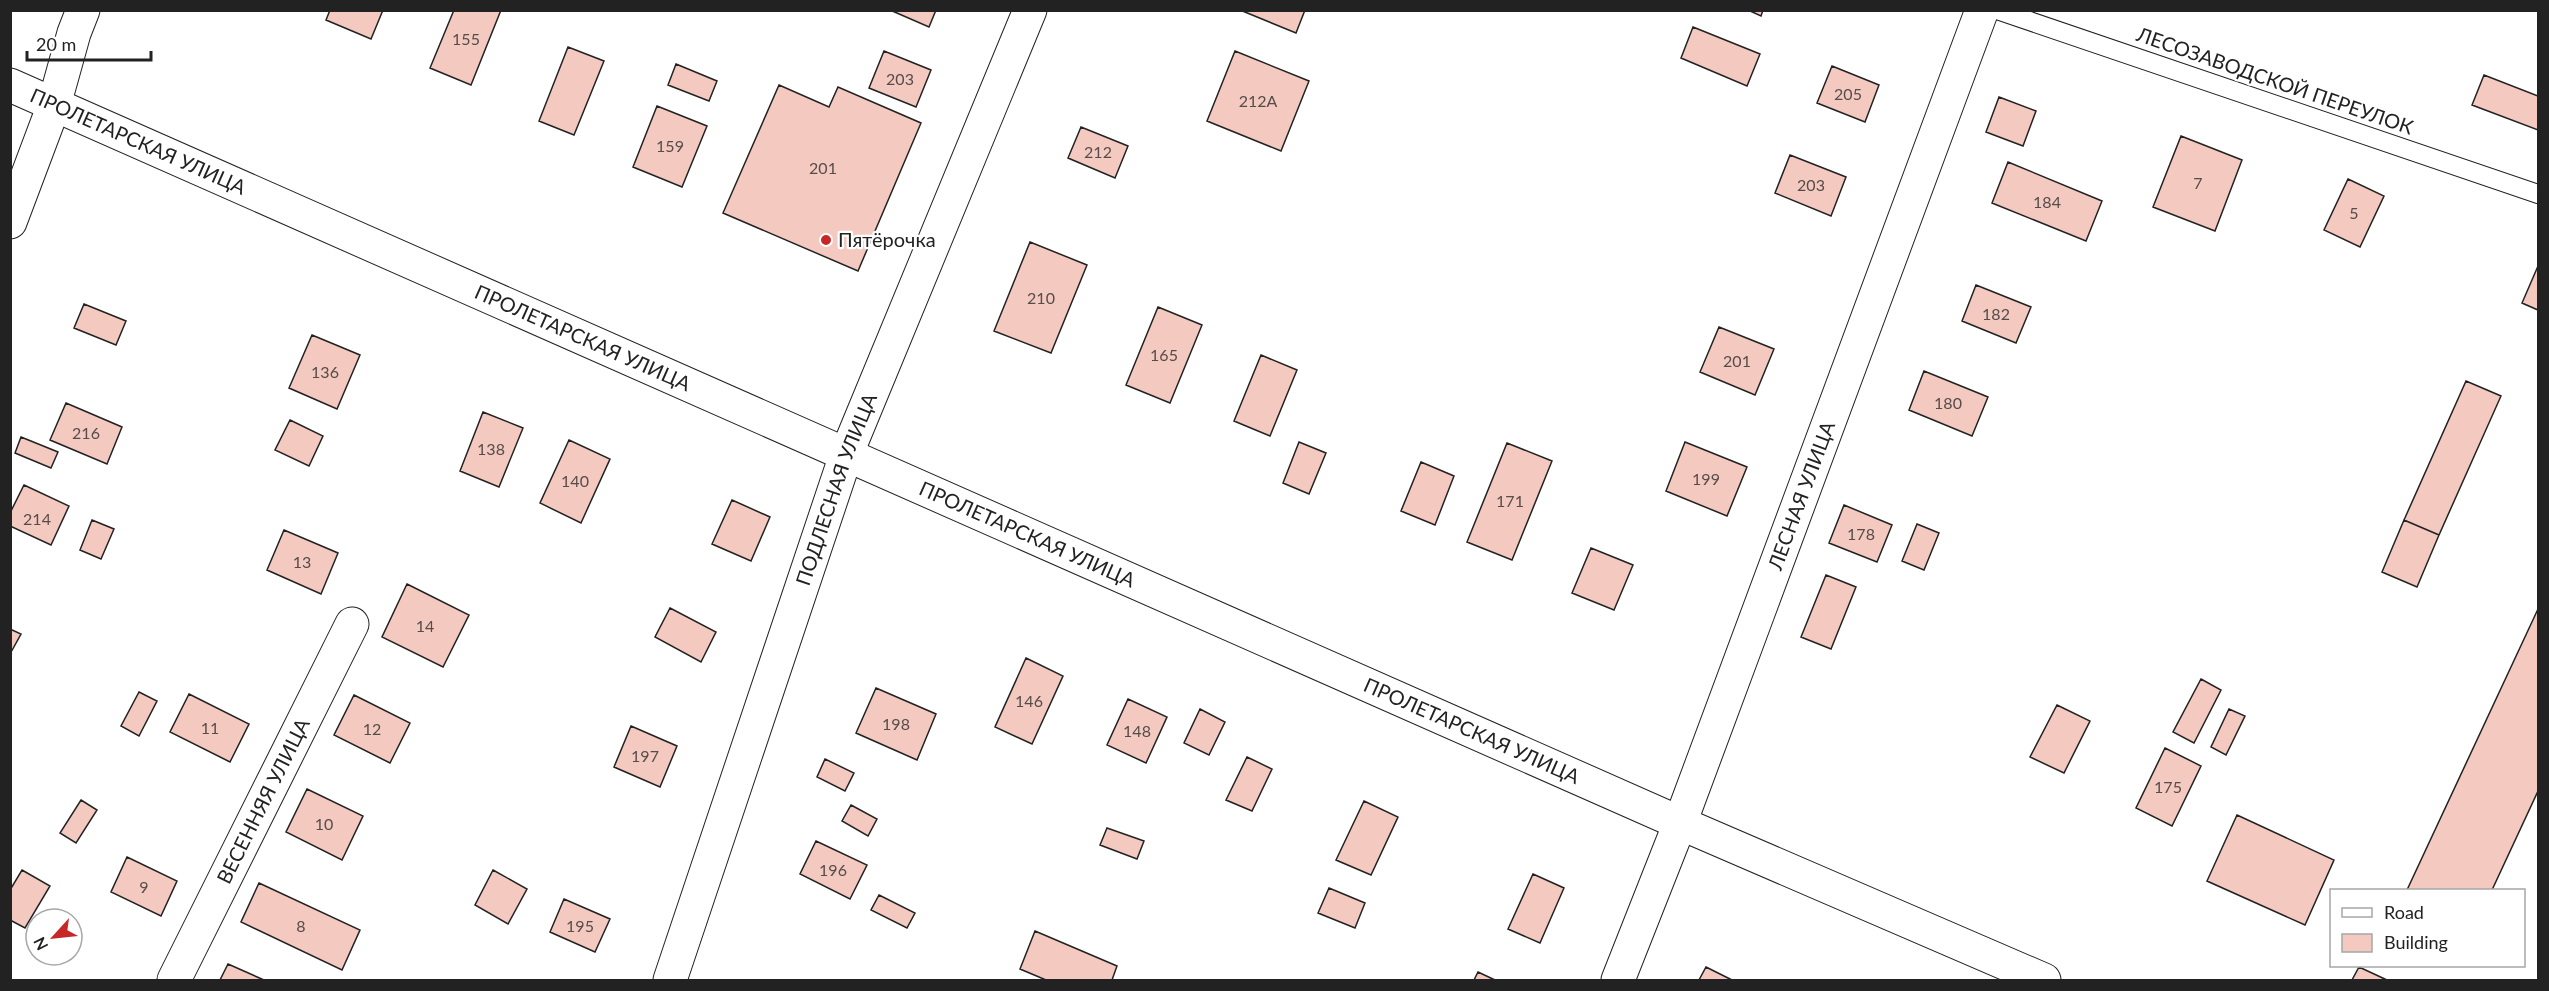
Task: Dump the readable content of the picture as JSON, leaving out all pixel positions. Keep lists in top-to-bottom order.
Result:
{
  "streets": {
    "street": [
      "ПРОЛЕТАРСКАЯ УЛИЦА",
      "ПОДЛЕСНАЯ УЛИЦА",
      "ЛЕСНАЯ УЛИЦА",
      "ВЕСЕННЯЯ УЛИЦА"
    ],
    "lane": ["ЛЕСОЗАВОДСКОЙ ПЕРЕУЛОК"]
  },
  "crossings": [
    ["ПРОЛЕТАРСКАЯ УЛИЦА", "ПОДЛЕСНАЯ УЛИЦА"],
    ["ПРОЛЕТАРСКАЯ УЛИЦА", "ЛЕСНАЯ УЛИЦА"]
  ],
  "places": ["Пятёрочка"],
  "house_numbers": [
    "155",
    "203",
    "205",
    "212А",
    "159",
    "212",
    "201",
    "7",
    "203",
    "184",
    "5",
    "210",
    "182",
    "165",
    "201",
    "136",
    "180",
    "216",
    "138",
    "199",
    "140",
    "171",
    "214",
    "178",
    "13",
    "14",
    "146",
    "198",
    "11",
    "12",
    "148",
    "197",
    "175",
    "10",
    "196",
    "9",
    "8",
    "195"
  ],
  "legend": ["Road", "Building"],
  "scale_bar": "20 m",
  "north": "bottom left"
}
